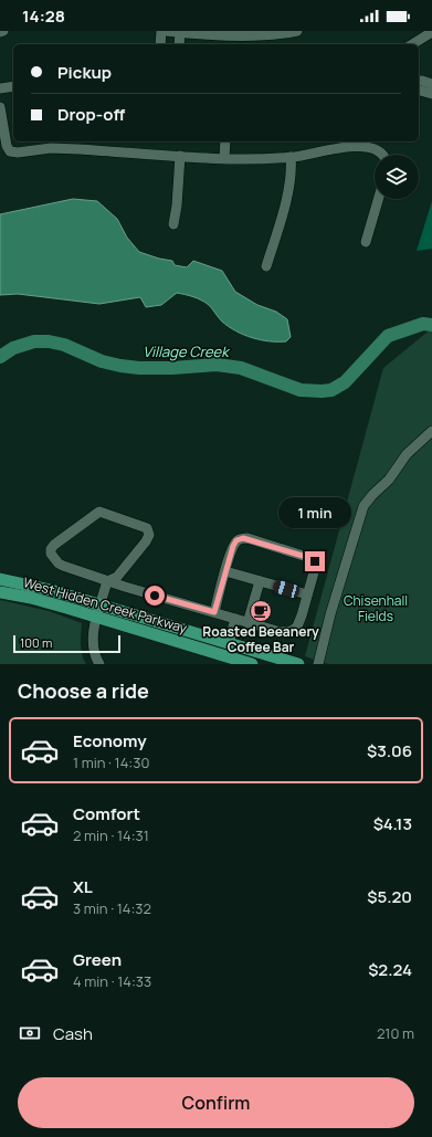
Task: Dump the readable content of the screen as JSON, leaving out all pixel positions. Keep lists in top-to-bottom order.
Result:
{
  "streets": {
    "main road": ["West Hidden Creek Parkway"]
  },
  "water": ["Village Creek"],
  "parks": ["Chisenhall Fields"],
  "places": {
    "cafe": ["Roasted Beeanery Coffee Bar"]
  },
  "scale_bar": "100 m",
  "page": {
    "status": "14:28",
    "banner": ["Pickup", "Drop-off"],
    "bubble": "1 min",
    "scale": "100 m",
    "heading": "Choose a ride",
    "list": [
      {
        "name": "Economy",
        "note": "1 min · 14:30",
        "value": "$3.06"
      },
      {
        "name": "Comfort",
        "note": "2 min · 14:31",
        "value": "$4.13"
      },
      {
        "name": "XL",
        "note": "3 min · 14:32",
        "value": "$5.20"
      },
      {
        "name": "Green",
        "note": "4 min · 14:33",
        "value": "$2.24"
      }
    ],
    "pay": ["Cash", "210 m"],
    "buttons": "Confirm"
  }
}
